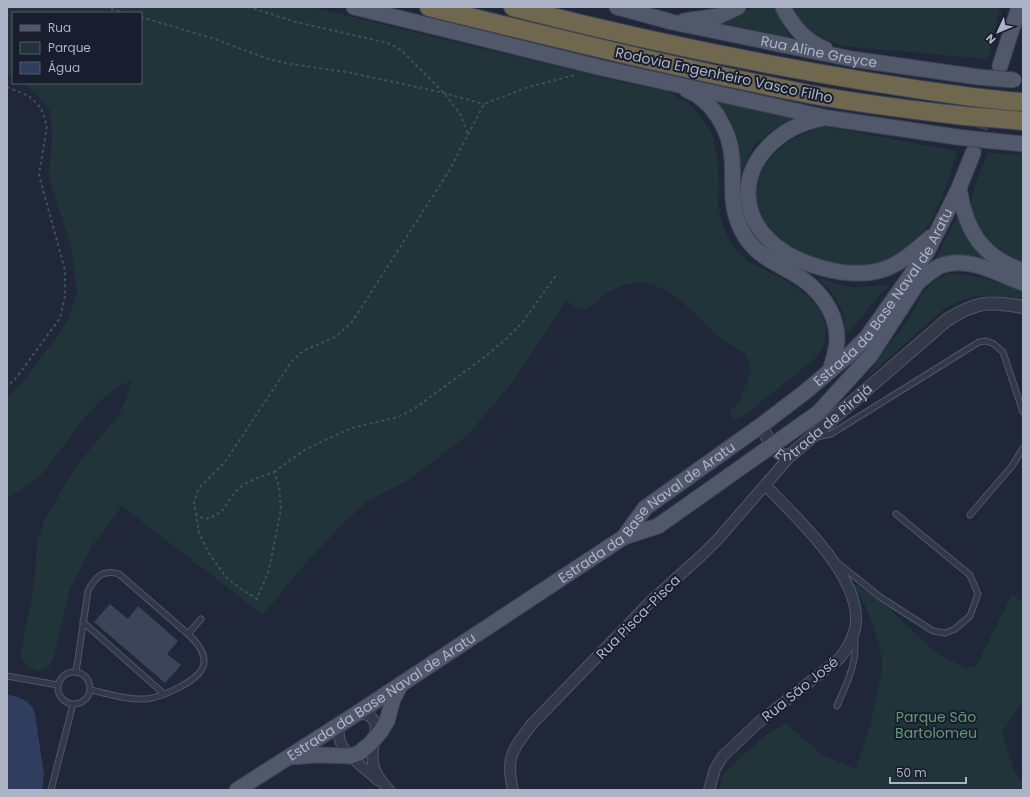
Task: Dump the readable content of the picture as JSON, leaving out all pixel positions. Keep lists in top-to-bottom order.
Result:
{
  "streets": {
    "highway": ["Rodovia Engenheiro Vasco Filho"],
    "main road": ["Rua Aline Greyce", "Estrada da Base Naval de Aratu", "Entrada de Pirajá"],
    "street": ["Rua Pisca-Pisca", "Rua São José"]
  },
  "crossings": [
    ["Estrada da Base Naval de Aratu", "Entrada de Pirajá"],
    ["Entrada de Pirajá", "Rua Pisca-Pisca"],
    ["Rua Pisca-Pisca", "Rua São José"]
  ],
  "parks": ["Parque São Bartolomeu"],
  "legend": ["Rua", "Parque", "Água"],
  "scale_bar": "50 m",
  "north": "bottom left"
}
